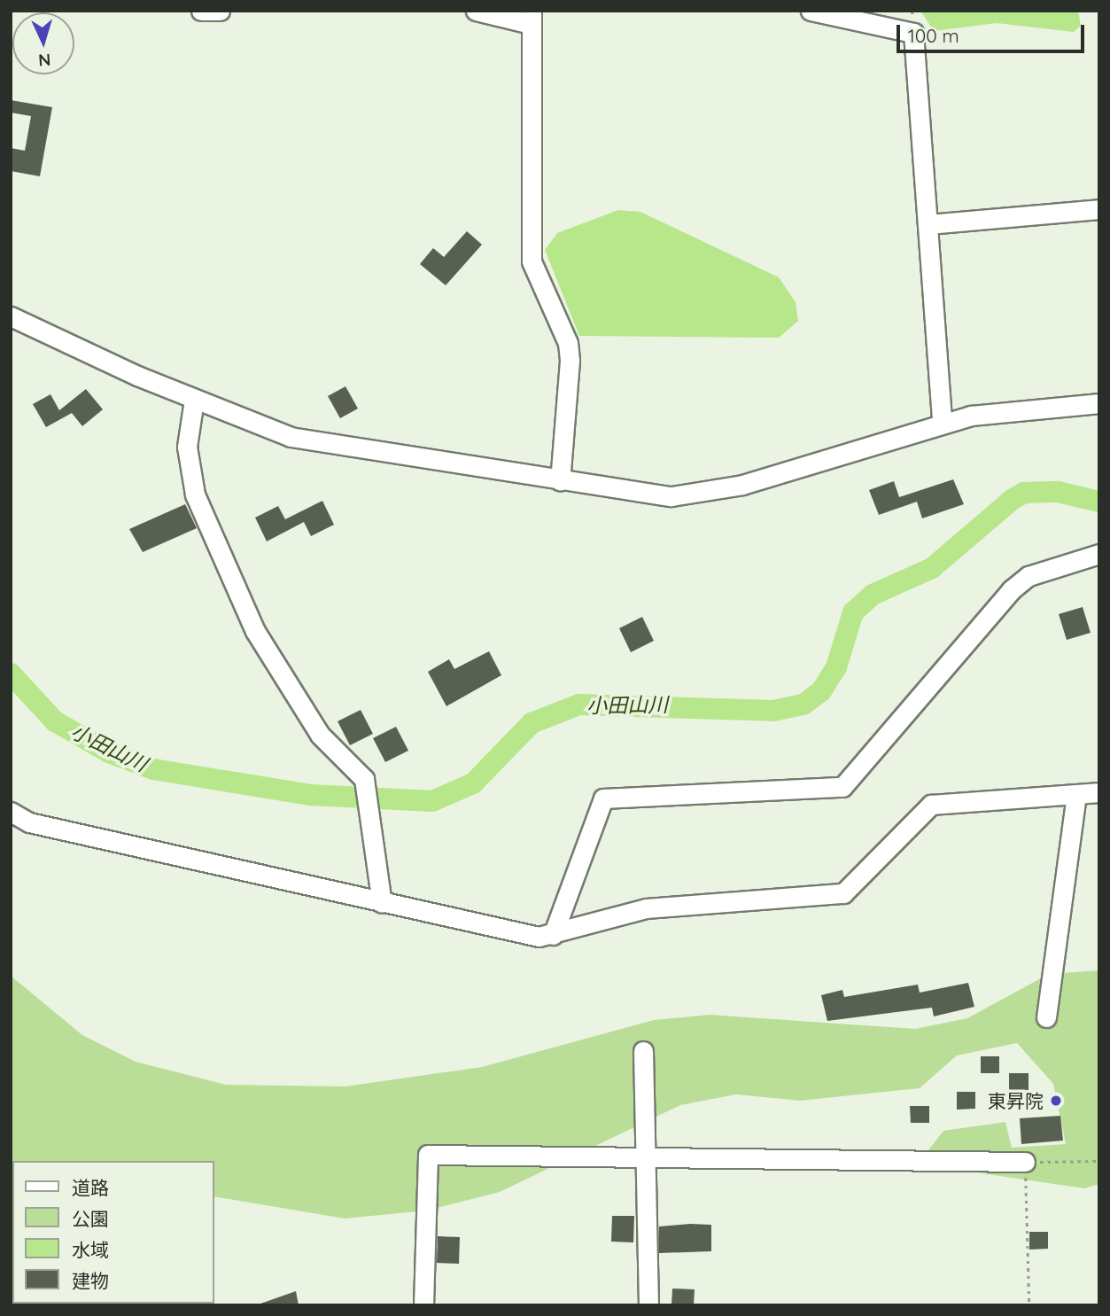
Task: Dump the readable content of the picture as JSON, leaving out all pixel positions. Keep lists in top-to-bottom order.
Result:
{
  "water": ["小田山川"],
  "places": ["東昇院"],
  "legend": [
    "道路",
    "公園",
    "水域",
    "建物"
  ],
  "scale_bar": "100 m",
  "north": "bottom"
}
